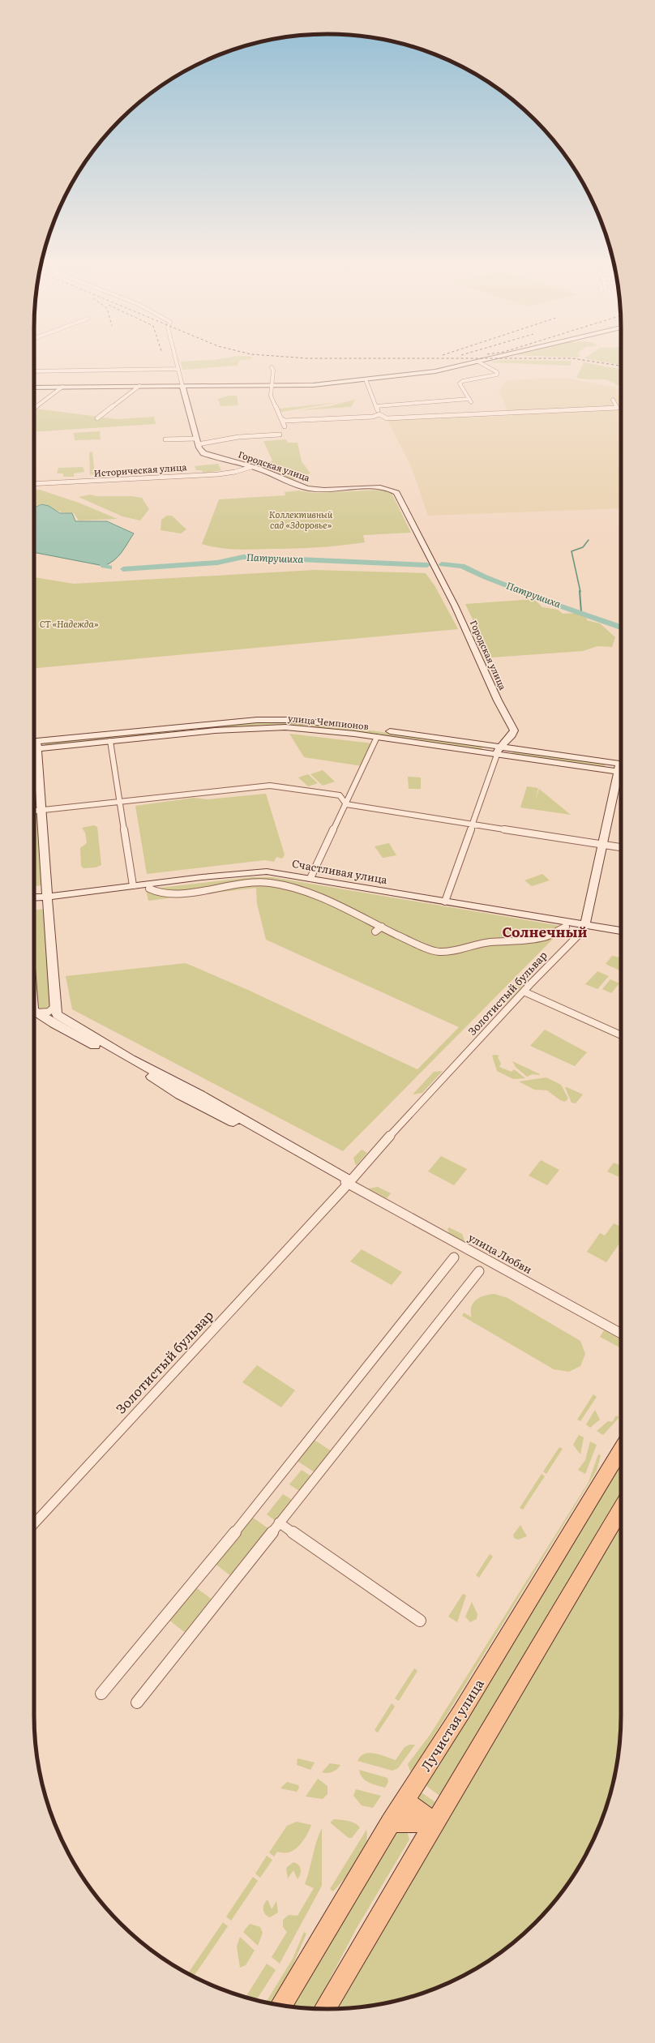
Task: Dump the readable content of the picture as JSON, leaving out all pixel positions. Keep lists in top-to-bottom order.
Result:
{
  "streets": {
    "main road": ["Лучистая улица"],
    "street": [
      "Городская улица",
      "Историческая улица",
      "улица Чемпионов",
      "Счастливая улица",
      "Золотистый бульвар",
      "улица Любви"
    ]
  },
  "crossings": [
    ["Городская улица", "Историческая улица"],
    ["Городская улица", "улица Чемпионов"],
    ["Счастливая улица", "Золотистый бульвар"],
    ["Золотистый бульвар", "улица Любви"]
  ],
  "districts": ["Солнечный"],
  "water": ["Патрушиха"],
  "parks": ["Коллективный сад «Здоровье»", "СТ «Надежда»"]
}
